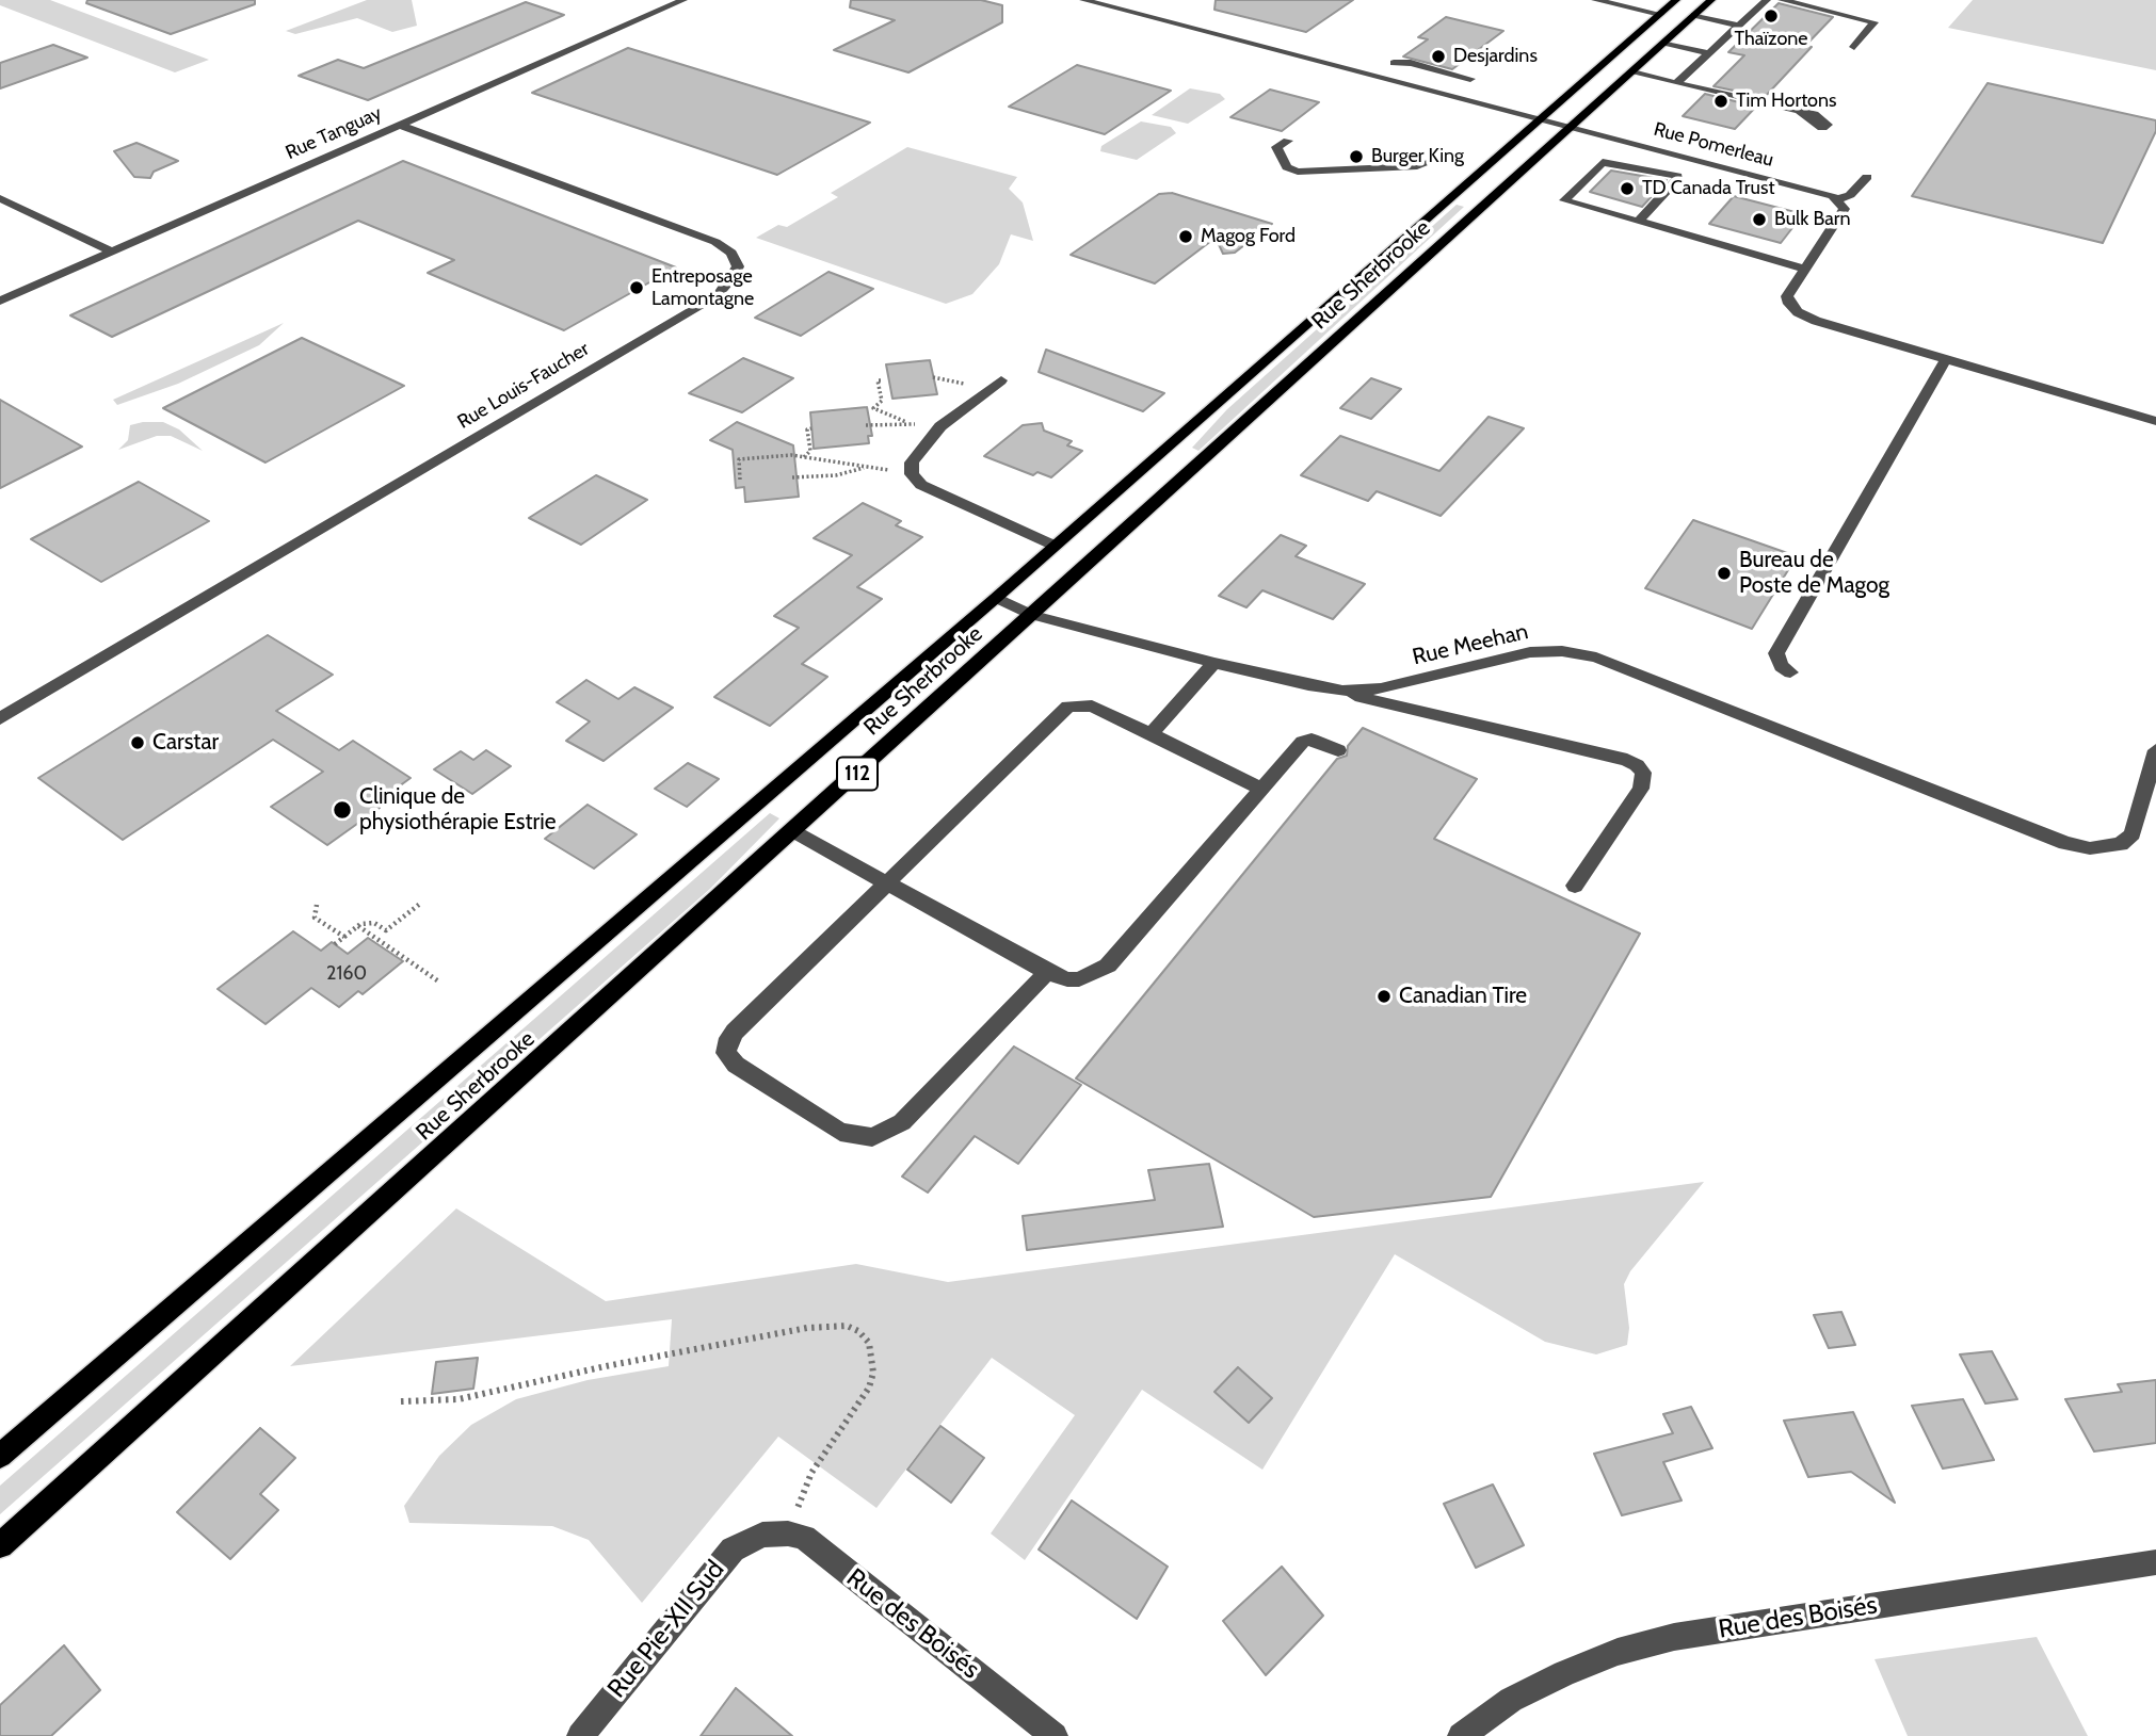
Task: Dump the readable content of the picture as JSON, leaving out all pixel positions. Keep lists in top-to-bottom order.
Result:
{
  "streets": {
    "main road": ["Rue Sherbrooke", "112"],
    "street": [
      "Rue Tanguay",
      "Rue Pomerleau",
      "Rue Louis-Faucher",
      "Rue Meehan",
      "Rue des Boisés",
      "Rue Pie-XII Sud"
    ]
  },
  "crossings": [
    ["Rue Tanguay", "Rue Louis-Faucher"],
    ["Rue Pomerleau", "Rue Sherbrooke"],
    ["Rue Sherbrooke", "Rue Meehan"],
    ["Rue des Boisés", "Rue Pie-XII Sud"]
  ],
  "places": [
    "Thaïzone",
    "Desjardins",
    "Tim Hortons",
    "Burger King",
    "TD Canada Trust",
    "Bulk Barn",
    "Magog Ford",
    "Entreposage Lamontagne",
    "Bureau de Poste de Magog",
    "Carstar",
    "Clinique de physiothérapie Estrie",
    "Canadian Tire"
  ],
  "house_numbers": ["2160"]
}
